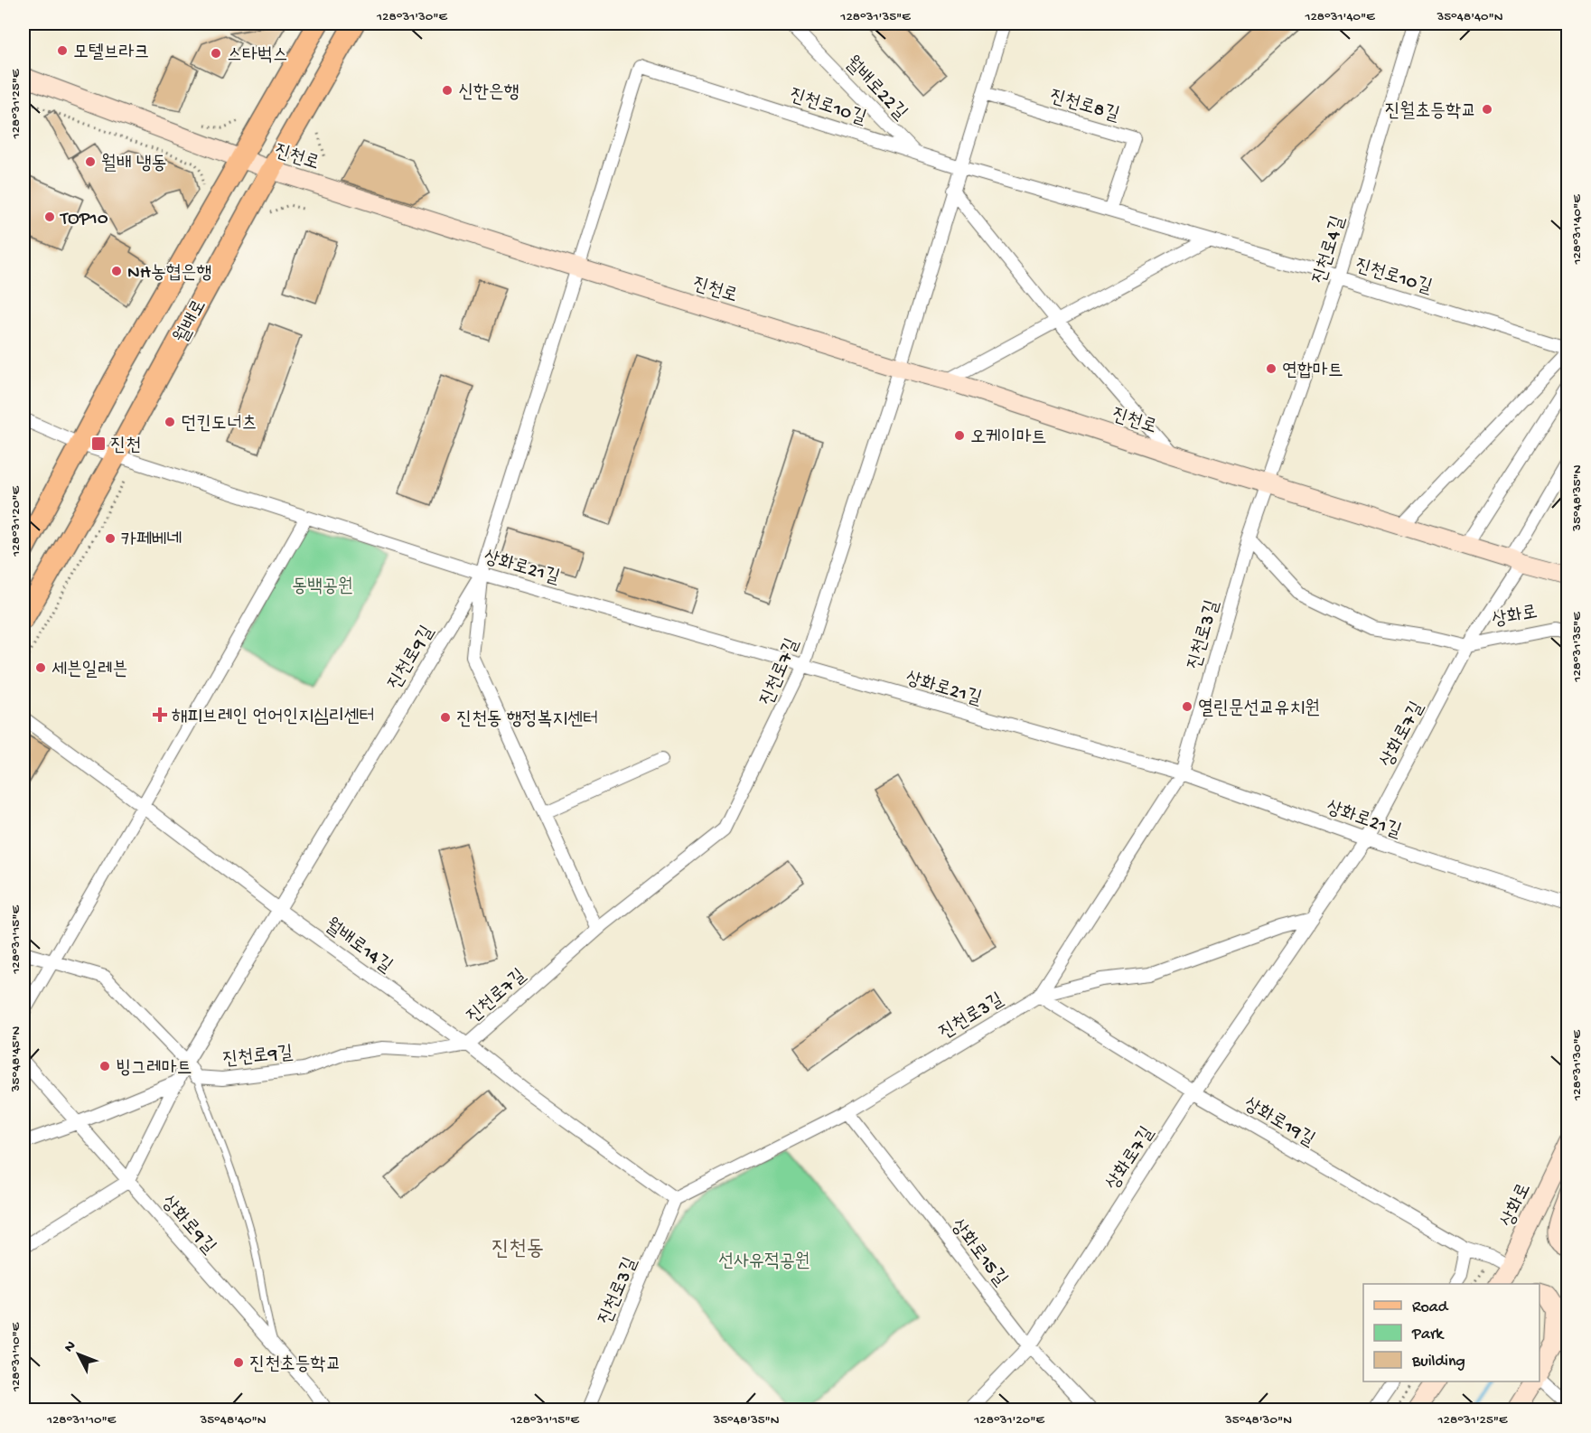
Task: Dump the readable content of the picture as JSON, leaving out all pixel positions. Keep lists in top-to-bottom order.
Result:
{
  "streets": {
    "main road": ["진천로", "월배로", "상화로"],
    "street": [
      "월배로22길",
      "진천로8길",
      "진천로10길",
      "진천로4길",
      "상화로21길",
      "진천로3길",
      "진천로9길",
      "진천로7길",
      "상화로7길",
      "월배로14길",
      "상화로19길",
      "상화로9길",
      "상화로15길"
    ]
  },
  "crossings": [
    ["월배로22길", "진천로10길"],
    ["진천로8길", "진천로10길"],
    ["진천로10길", "진천로"],
    ["진천로10길", "진천로4길"],
    ["진천로10길", "진천로9길"],
    ["진천로", "진천로4길"],
    ["진천로", "월배로"],
    ["진천로", "진천로3길"],
    ["진천로", "진천로9길"],
    ["진천로", "진천로7길"],
    ["진천로", "상화로7길"],
    ["진천로4길", "진천로3길"],
    ["월배로", "상화로21길"],
    ["상화로21길", "진천로3길"],
    ["상화로21길", "진천로9길"],
    ["상화로21길", "진천로7길"],
    ["상화로21길", "상화로7길"],
    ["상화로", "상화로7길"],
    ["상화로", "상화로19길"],
    ["진천로3길", "월배로14길"],
    ["진천로3길", "상화로19길"],
    ["진천로3길", "상화로15길"],
    ["진천로9길", "진천로7길"],
    ["진천로9길", "월배로14길"],
    ["진천로9길", "상화로9길"],
    ["진천로7길", "월배로14길"],
    ["상화로7길", "상화로19길"],
    ["상화로7길", "상화로15길"]
  ],
  "districts": ["진천동"],
  "parks": ["동백공원", "선사유적공원"],
  "places": {
    "other": [
      "모텔브라크",
      "스타벅스",
      "신한은행",
      "진월초등학교",
      "월배 냉동",
      "TOP10",
      "NH농협은행",
      "연합마트",
      "던킨도너츠",
      "오케이마트",
      "카페베네",
      "세븐일레븐",
      "열린문선교유치원",
      "진천동 행정복지센터",
      "빙그레마트",
      "진천초등학교"
    ],
    "transit": ["진천"],
    "health": ["해피브레인 언어인지심리센터"]
  },
  "legend": ["Road", "Park", "Building"],
  "north": "top left",
  "coordinates": [
    "128°31'30\"E",
    "128°31'35\"E",
    "128°31'40\"E",
    "35°48'40\"N",
    "128°31'25\"E",
    "35°48'35\"N",
    "128°31'20\"E",
    "128°31'15\"E",
    "35°48'45\"N",
    "128°31'10\"E",
    "35°48'30\"N"
  ]
}
